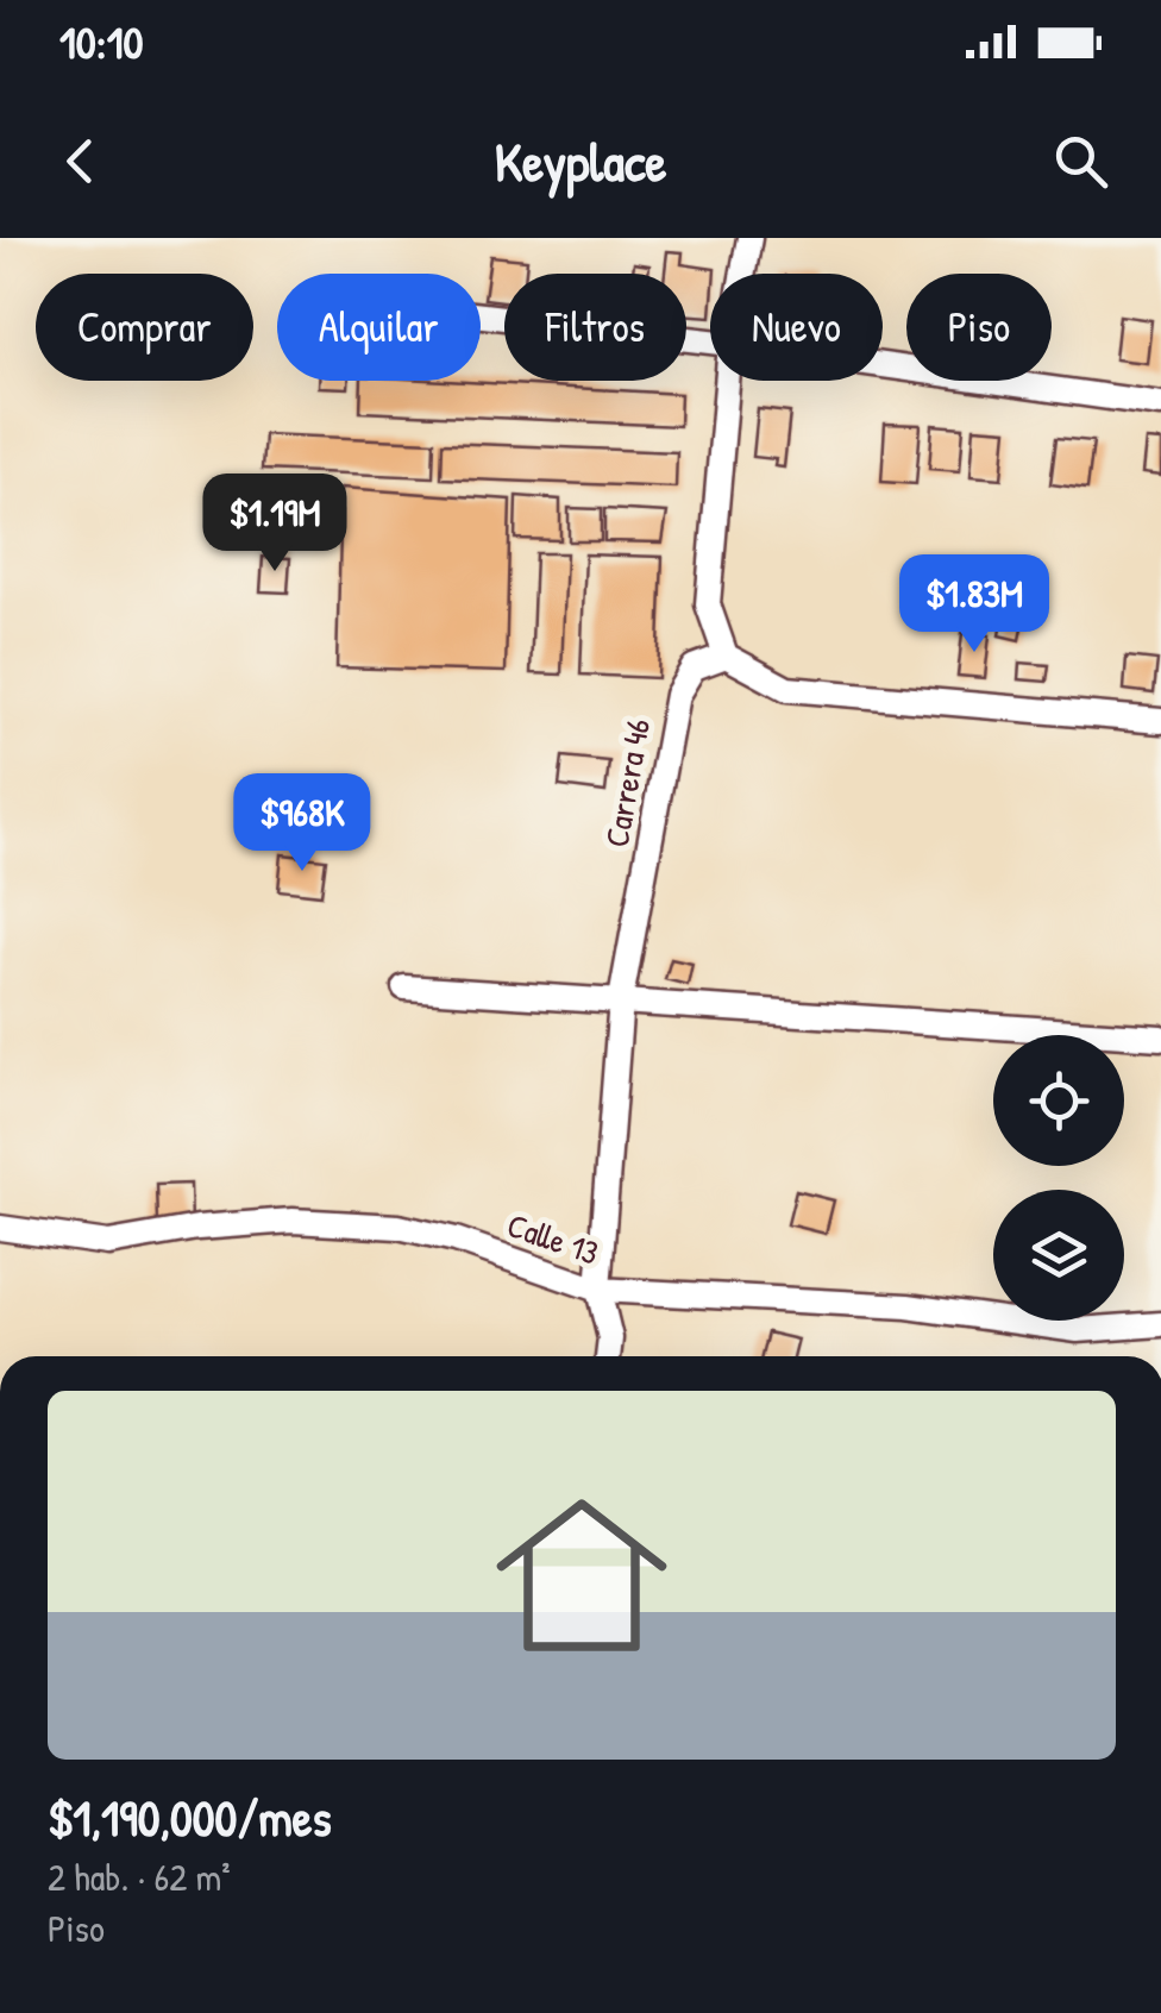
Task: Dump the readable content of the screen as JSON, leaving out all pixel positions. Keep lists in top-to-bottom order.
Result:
{
  "streets": {
    "street": ["Carrera 46", "Calle 13"]
  },
  "crossings": [
    ["Carrera 46", "Calle 13"]
  ],
  "page": {
    "status": "10:10",
    "header": "Keyplace",
    "chip": [
      "Comprar",
      "Alquilar",
      "Filtros",
      "Nuevo",
      "Piso"
    ],
    "price": ["$1.19M", "$1.83M", "$968K"],
    "list": [
      {
        "name": "$1,190,000/mes",
        "note": "2 hab. · 62 m² · Piso"
      }
    ]
  }
}
